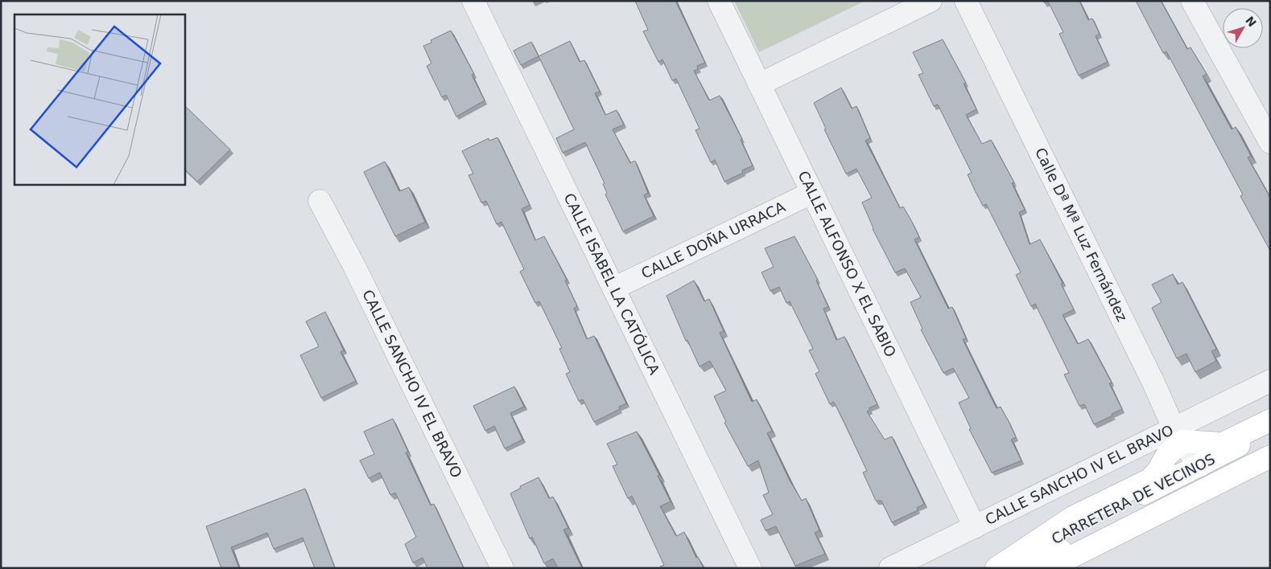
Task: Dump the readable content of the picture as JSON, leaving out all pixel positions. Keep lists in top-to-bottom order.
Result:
{
  "streets": {
    "main road": ["CARRETERA DE VECINOS"],
    "street": [
      "Calle Dª Mª Luz Fernández",
      "CALLE DOÑA URRACA",
      "CALLE ALFONSO X EL SABIO",
      "CALLE ISABEL LA CATÓLICA",
      "CALLE SANCHO IV EL BRAVO"
    ]
  },
  "crossings": [
    ["Calle Dª Mª Luz Fernández", "CALLE SANCHO IV EL BRAVO"],
    ["Calle Dª Mª Luz Fernández", "CARRETERA DE VECINOS"],
    ["CALLE DOÑA URRACA", "CALLE ALFONSO X EL SABIO"],
    ["CALLE DOÑA URRACA", "CALLE ISABEL LA CATÓLICA"],
    ["CALLE ALFONSO X EL SABIO", "CALLE SANCHO IV EL BRAVO"]
  ],
  "north": "top right"
}
